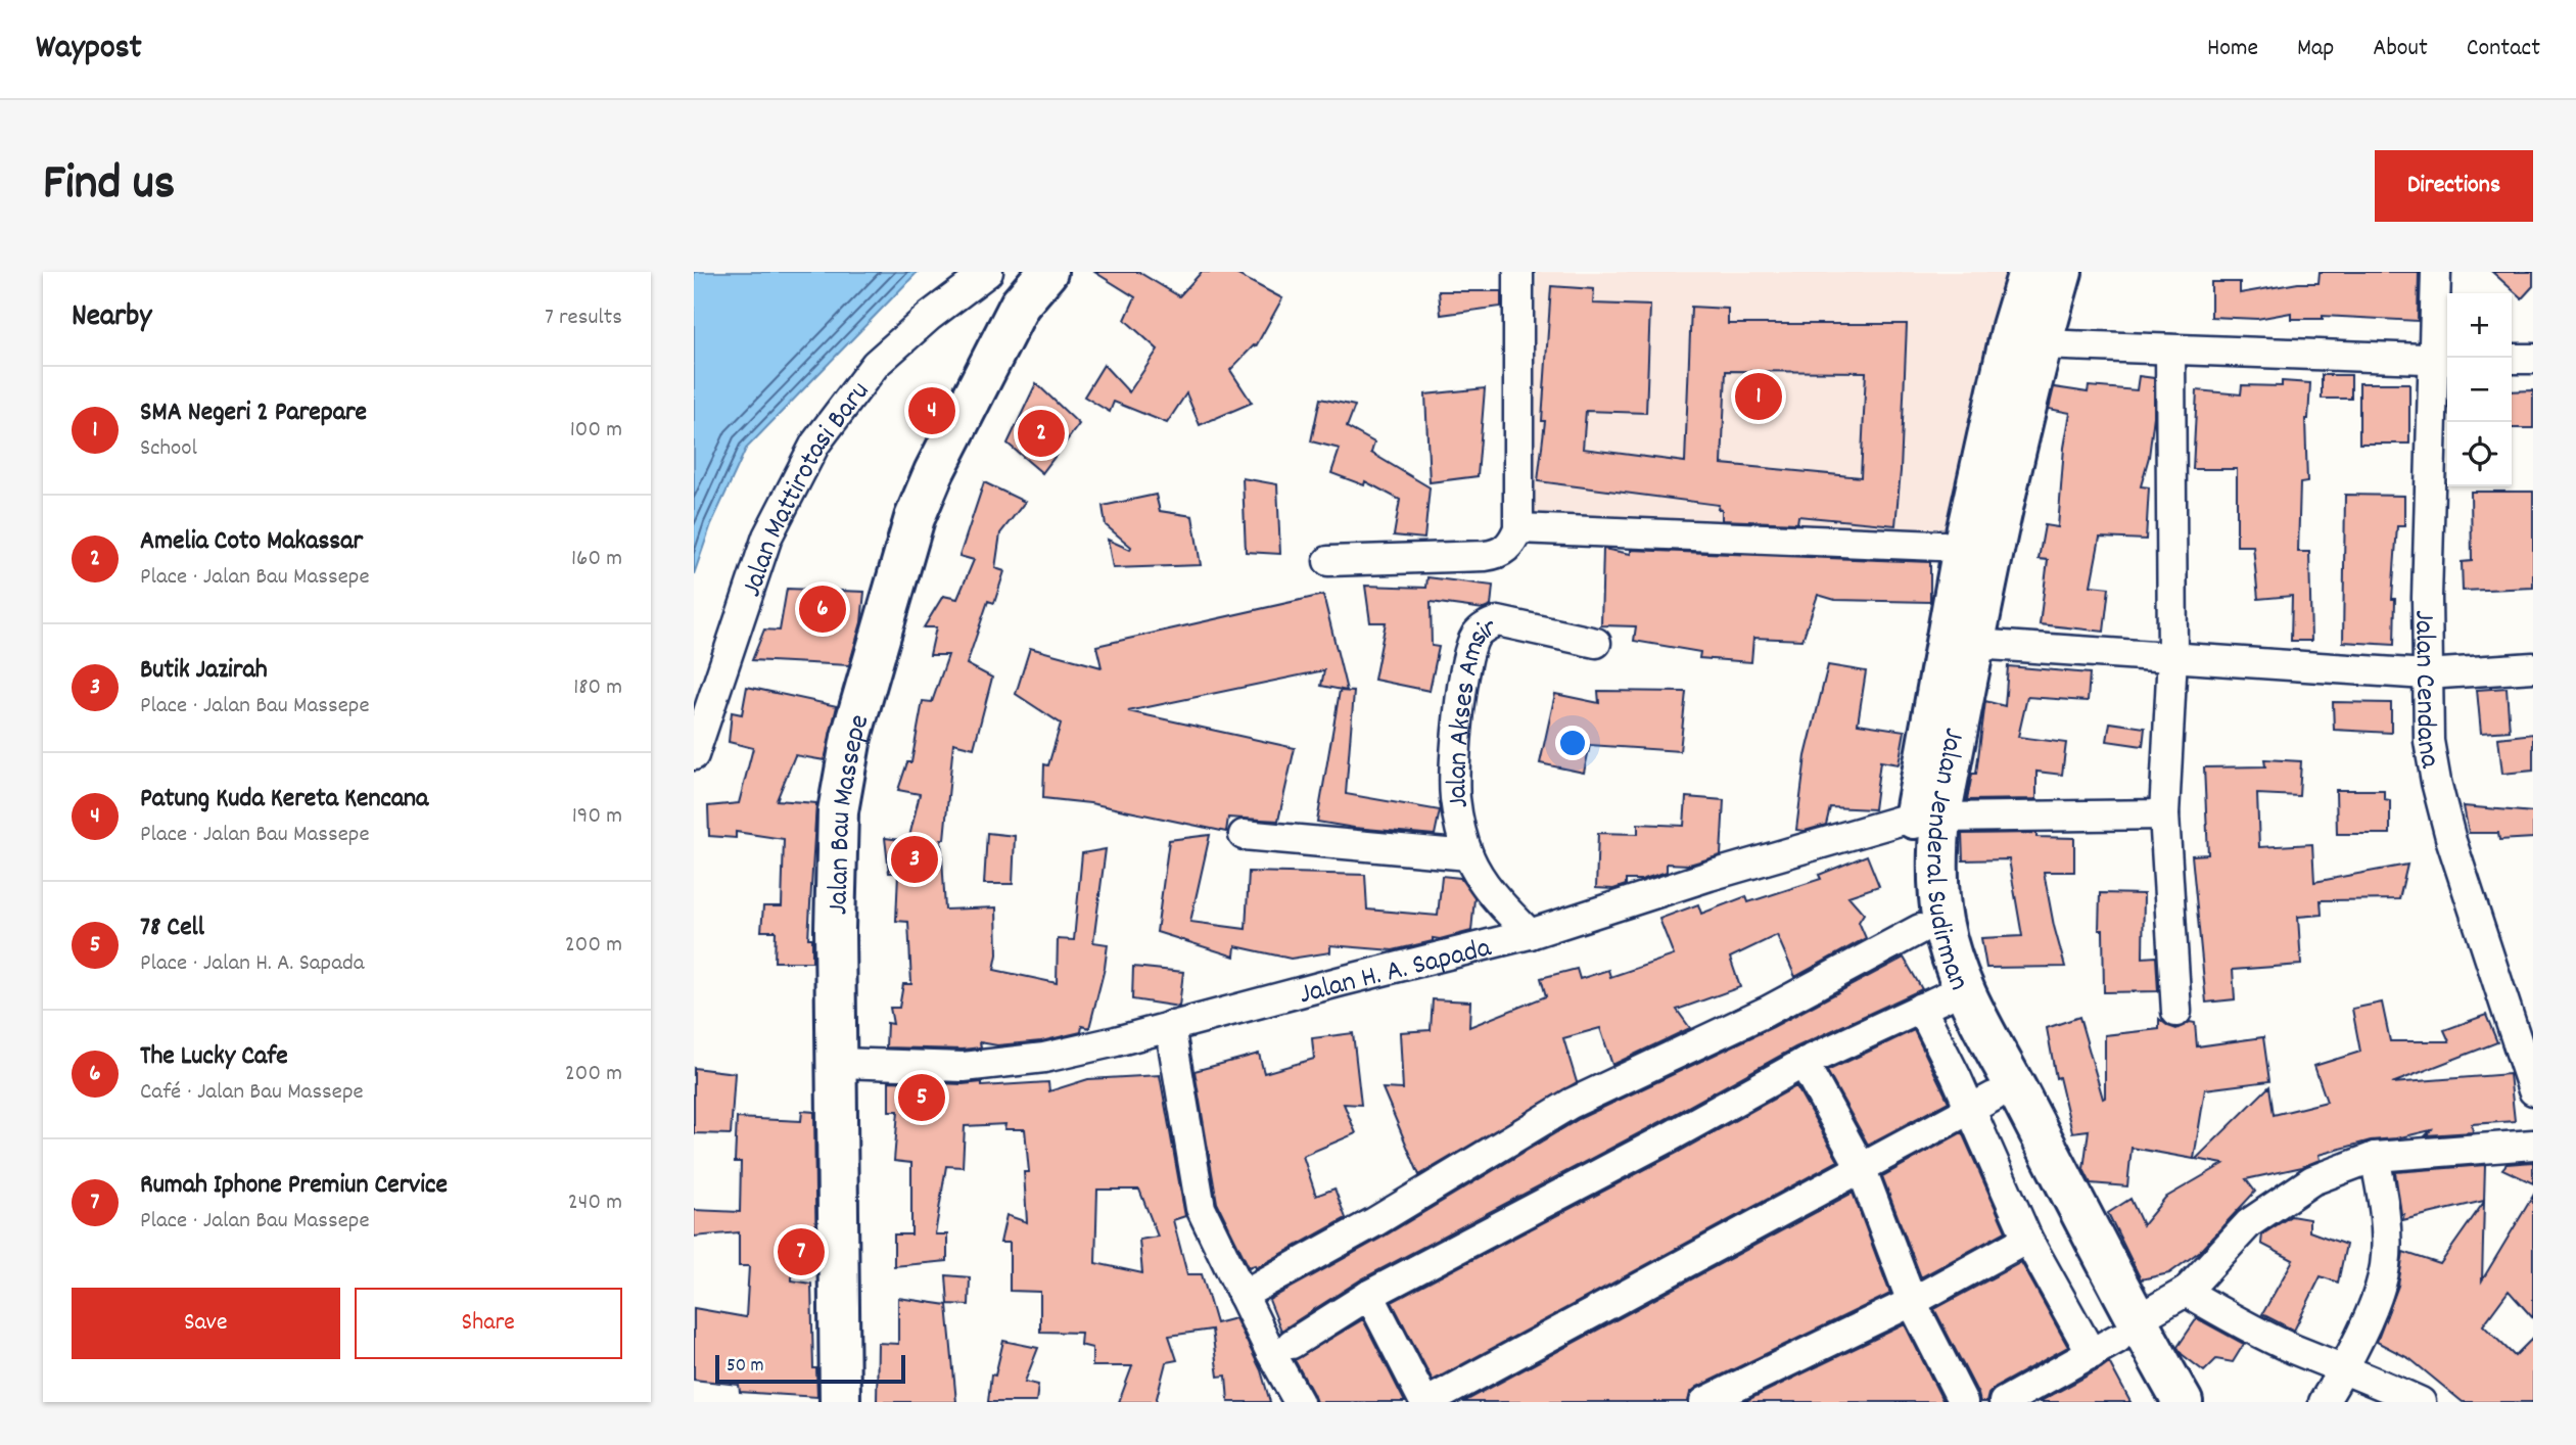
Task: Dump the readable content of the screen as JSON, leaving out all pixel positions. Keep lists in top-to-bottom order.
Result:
{
  "streets": {
    "main road": ["Jalan Bau Massepe", "Jalan Jenderal Sudirman"],
    "street": [
      "Jalan Mattirotasi Baru",
      "Jalan Cendana",
      "Jalan Akses Amsir",
      "Jalan H. A. Sapada"
    ]
  },
  "crossings": [
    ["Jalan Akses Amsir", "Jalan H. A. Sapada"],
    ["Jalan Bau Massepe", "Jalan H. A. Sapada"],
    ["Jalan Jenderal Sudirman", "Jalan H. A. Sapada"]
  ],
  "scale_bar": "50 m",
  "page": {
    "header": "Waypost",
    "nav": [
      "Home",
      "Map",
      "About",
      "Contact"
    ],
    "title": "Find us",
    "buttons": [
      "Directions",
      ["Save", "Share"]
    ],
    "heading": ["Nearby", "7 results"],
    "map_buttons": ["+", "−"],
    "list": [
      {
        "mark": "1",
        "name": "SMA Negeri 2 Parepare",
        "note": "School",
        "value": "100 m"
      },
      {
        "mark": "2",
        "name": "Amelia Coto Makassar",
        "note": "Place · Jalan Bau Massepe",
        "value": "160 m"
      },
      {
        "mark": "3",
        "name": "Butik Jazirah",
        "note": "Place · Jalan Bau Massepe",
        "value": "180 m"
      },
      {
        "mark": "4",
        "name": "Patung Kuda Kereta Kencana",
        "note": "Place · Jalan Bau Massepe",
        "value": "190 m"
      },
      {
        "mark": "5",
        "name": "78 Cell",
        "note": "Place · Jalan H. A. Sapada",
        "value": "200 m"
      },
      {
        "mark": "6",
        "name": "The Lucky Cafe",
        "note": "Café · Jalan Bau Massepe",
        "value": "200 m"
      },
      {
        "mark": "7",
        "name": "Rumah Iphone Premiun Cervice",
        "note": "Place · Jalan Bau Massepe",
        "value": "240 m"
      }
    ],
    "pins": [
      "1",
      "4",
      "2",
      "6",
      "3",
      "5",
      "7"
    ],
    "scale": "50 m"
  }
}
